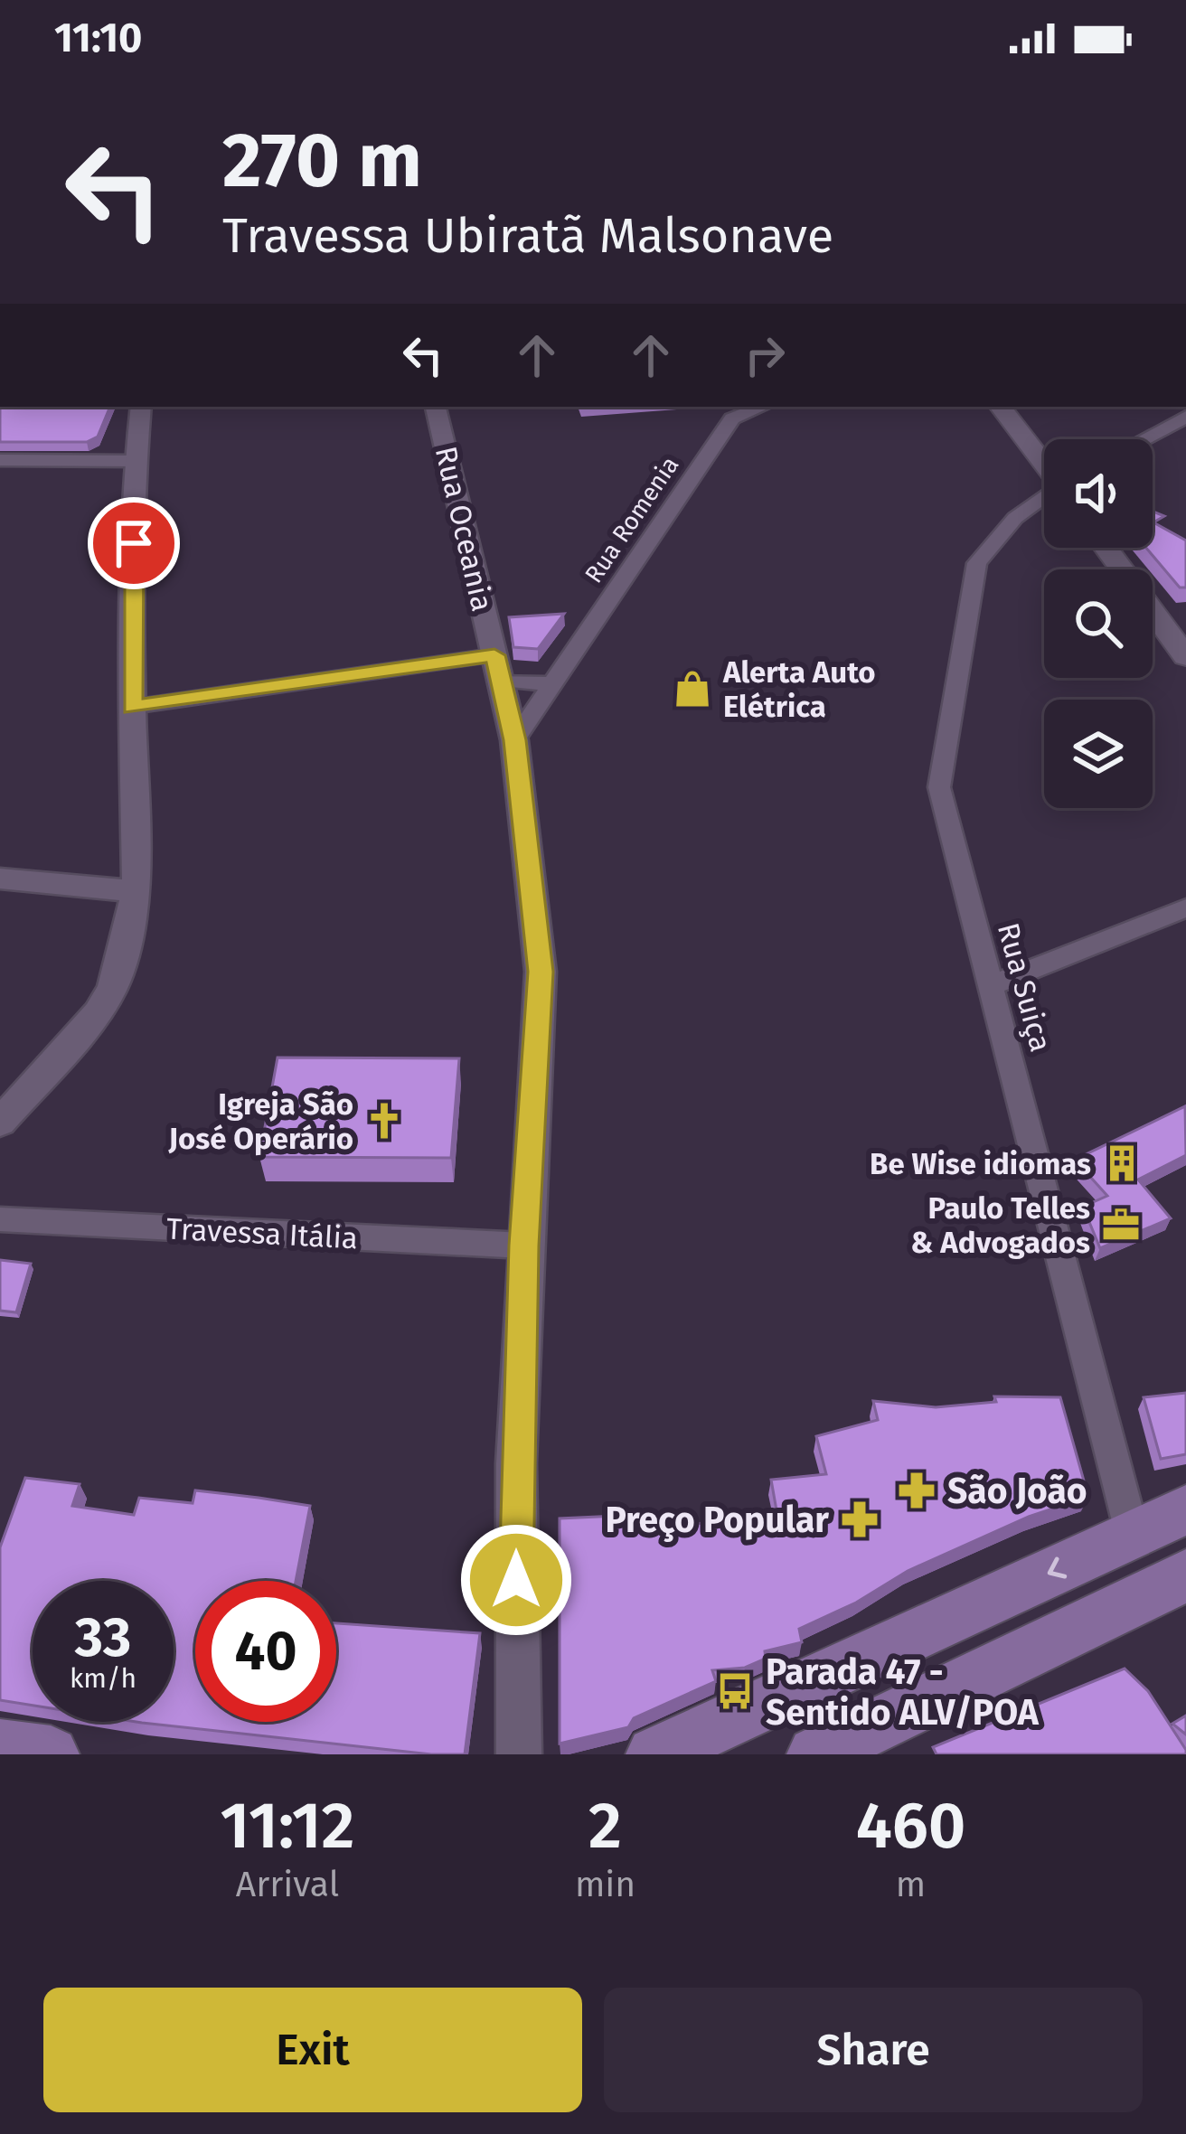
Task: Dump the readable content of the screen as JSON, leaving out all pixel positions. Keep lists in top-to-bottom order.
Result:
{
  "streets": {
    "street": [
      "Rua Romenia",
      "Rua Oceania",
      "Rua Suiça",
      "Travessa Itália"
    ]
  },
  "crossings": [
    ["Rua Romenia", "Rua Oceania"],
    ["Rua Oceania", "Travessa Itália"]
  ],
  "places": {
    "shop": ["Alerta Auto Elétrica"],
    "church": ["Igreja São José Operário"],
    "building": ["Be Wise idiomas"],
    "office": ["Paulo Telles & Advogados"],
    "pharmacy": ["São João", "Preço Popular"],
    "bus stop": ["Parada 47 - Sentido ALV/POA"]
  },
  "page": {
    "status": "11:10",
    "turn": ["270 m", "Travessa Ubiratã Malsonave"],
    "speed": "33 km/h",
    "limit": "40",
    "eta": [
      "11:12",
      "Arrival",
      "2",
      "min",
      "460",
      "m"
    ],
    "buttons": ["Exit", "Share"]
  }
}
